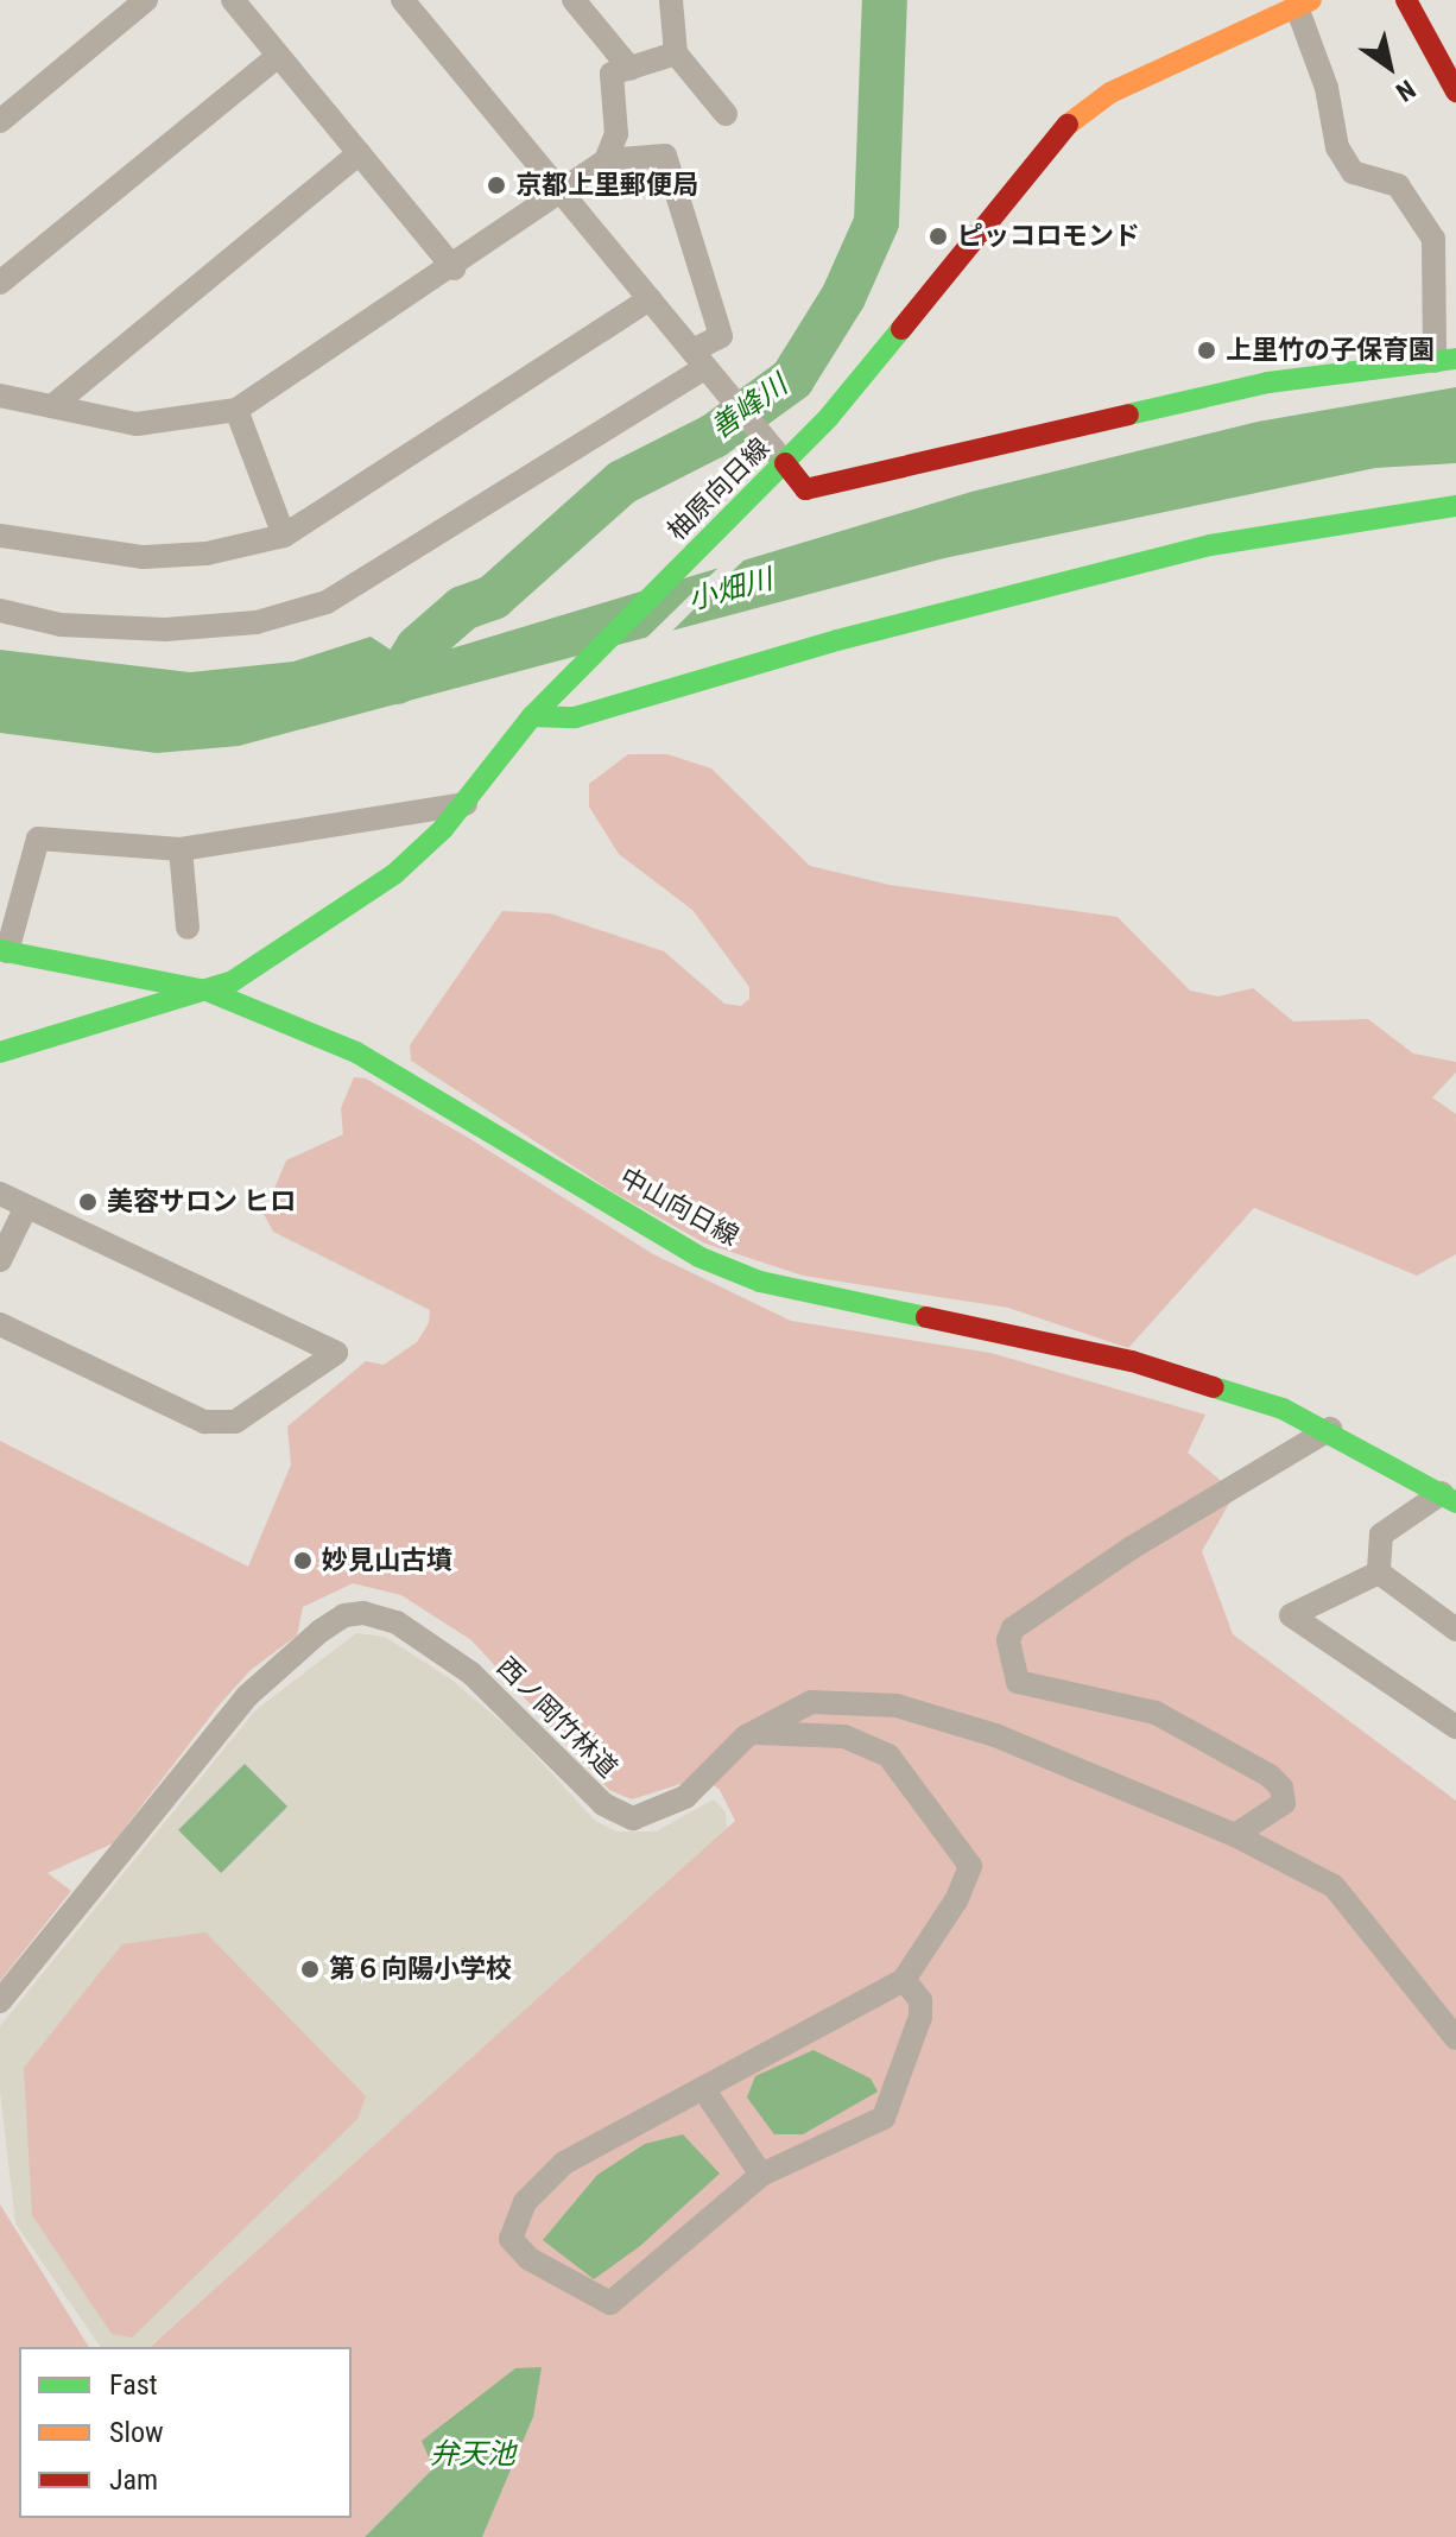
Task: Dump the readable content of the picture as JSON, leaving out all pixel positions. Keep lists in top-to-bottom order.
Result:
{
  "streets": {
    "main road": ["柚原向日線", "中山向日線"],
    "street": ["西ノ岡竹林道"]
  },
  "crossings": [
    ["柚原向日線", "中山向日線"]
  ],
  "water": ["善峰川", "小畑川", "弁天池"],
  "places": [
    "京都上里郵便局",
    "ピッコロモンド",
    "上里竹の子保育園",
    "美容サロン ヒロ",
    "妙見山古墳",
    "第６向陽小学校"
  ],
  "legend": ["Fast", "Slow", "Jam"],
  "north": "bottom right"
}
